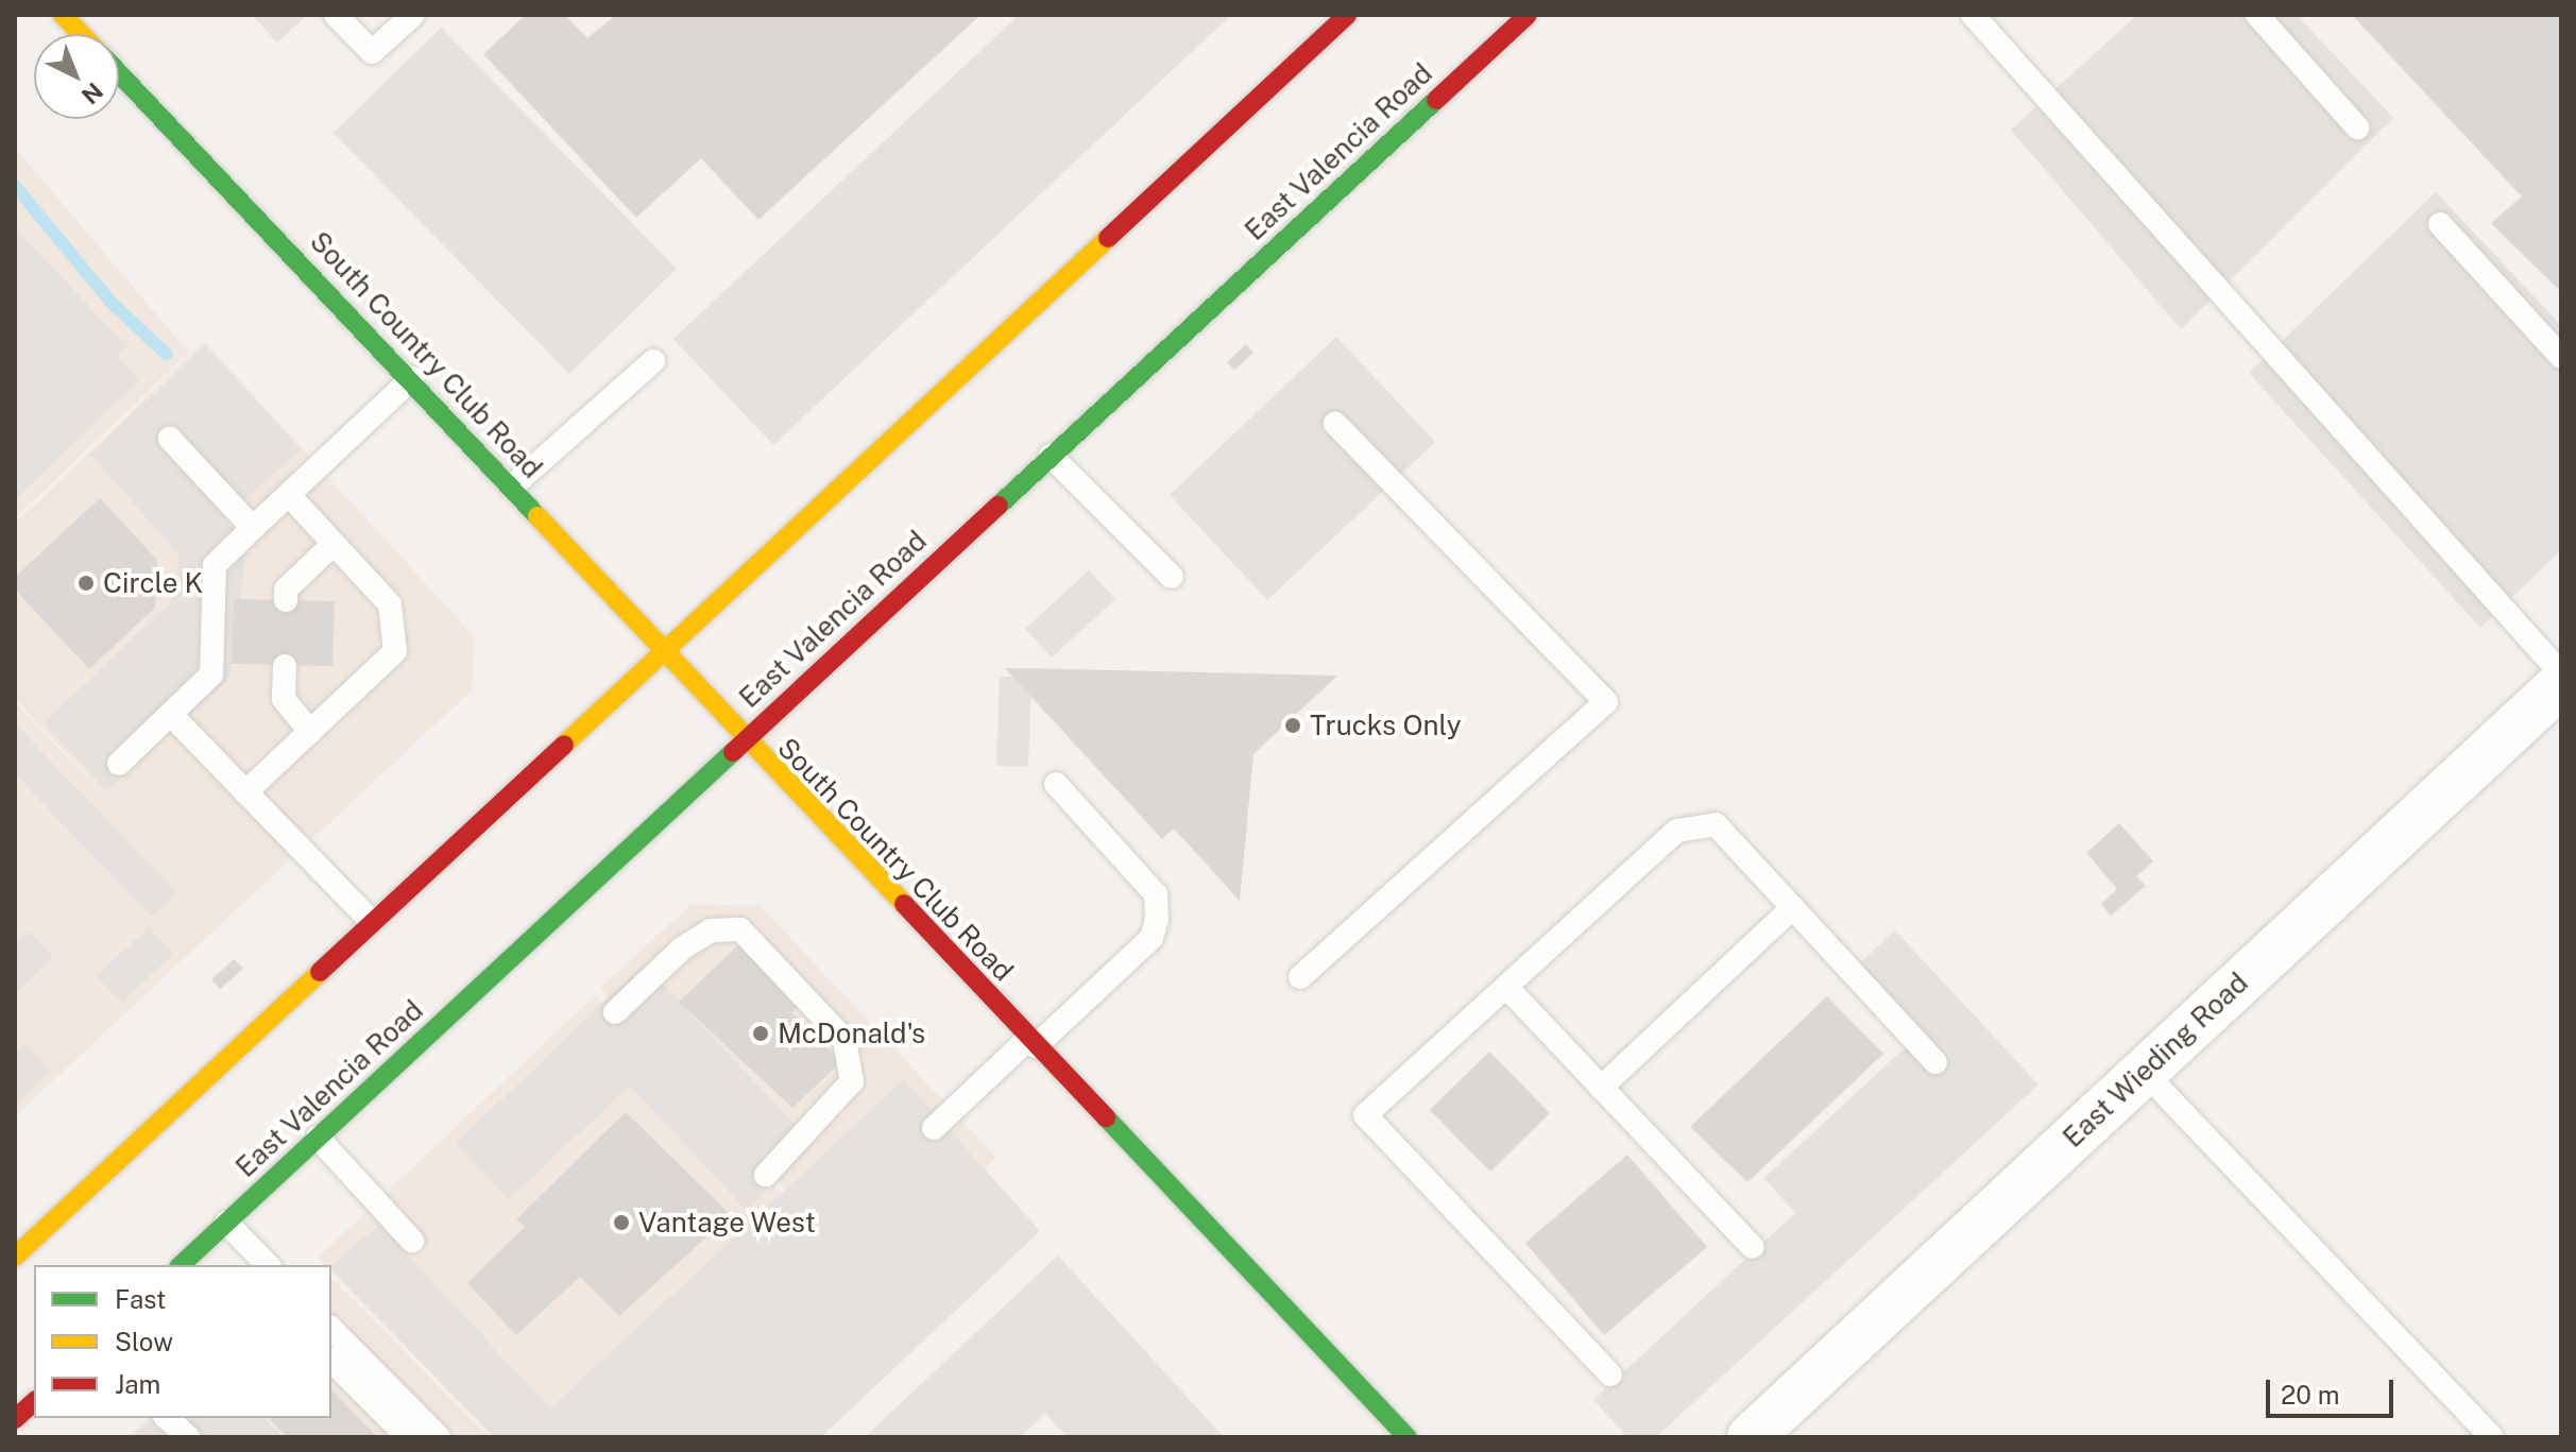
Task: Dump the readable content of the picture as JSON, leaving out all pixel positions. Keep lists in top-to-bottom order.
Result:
{
  "streets": {
    "main road": ["East Valencia Road", "South Country Club Road"],
    "street": ["East Wieding Road"]
  },
  "crossings": [
    ["East Valencia Road", "South Country Club Road"]
  ],
  "places": [
    "Circle K",
    "Trucks Only",
    "McDonald's",
    "Vantage West"
  ],
  "legend": ["Fast", "Slow", "Jam"],
  "scale_bar": "20 m",
  "north": "bottom right"
}
